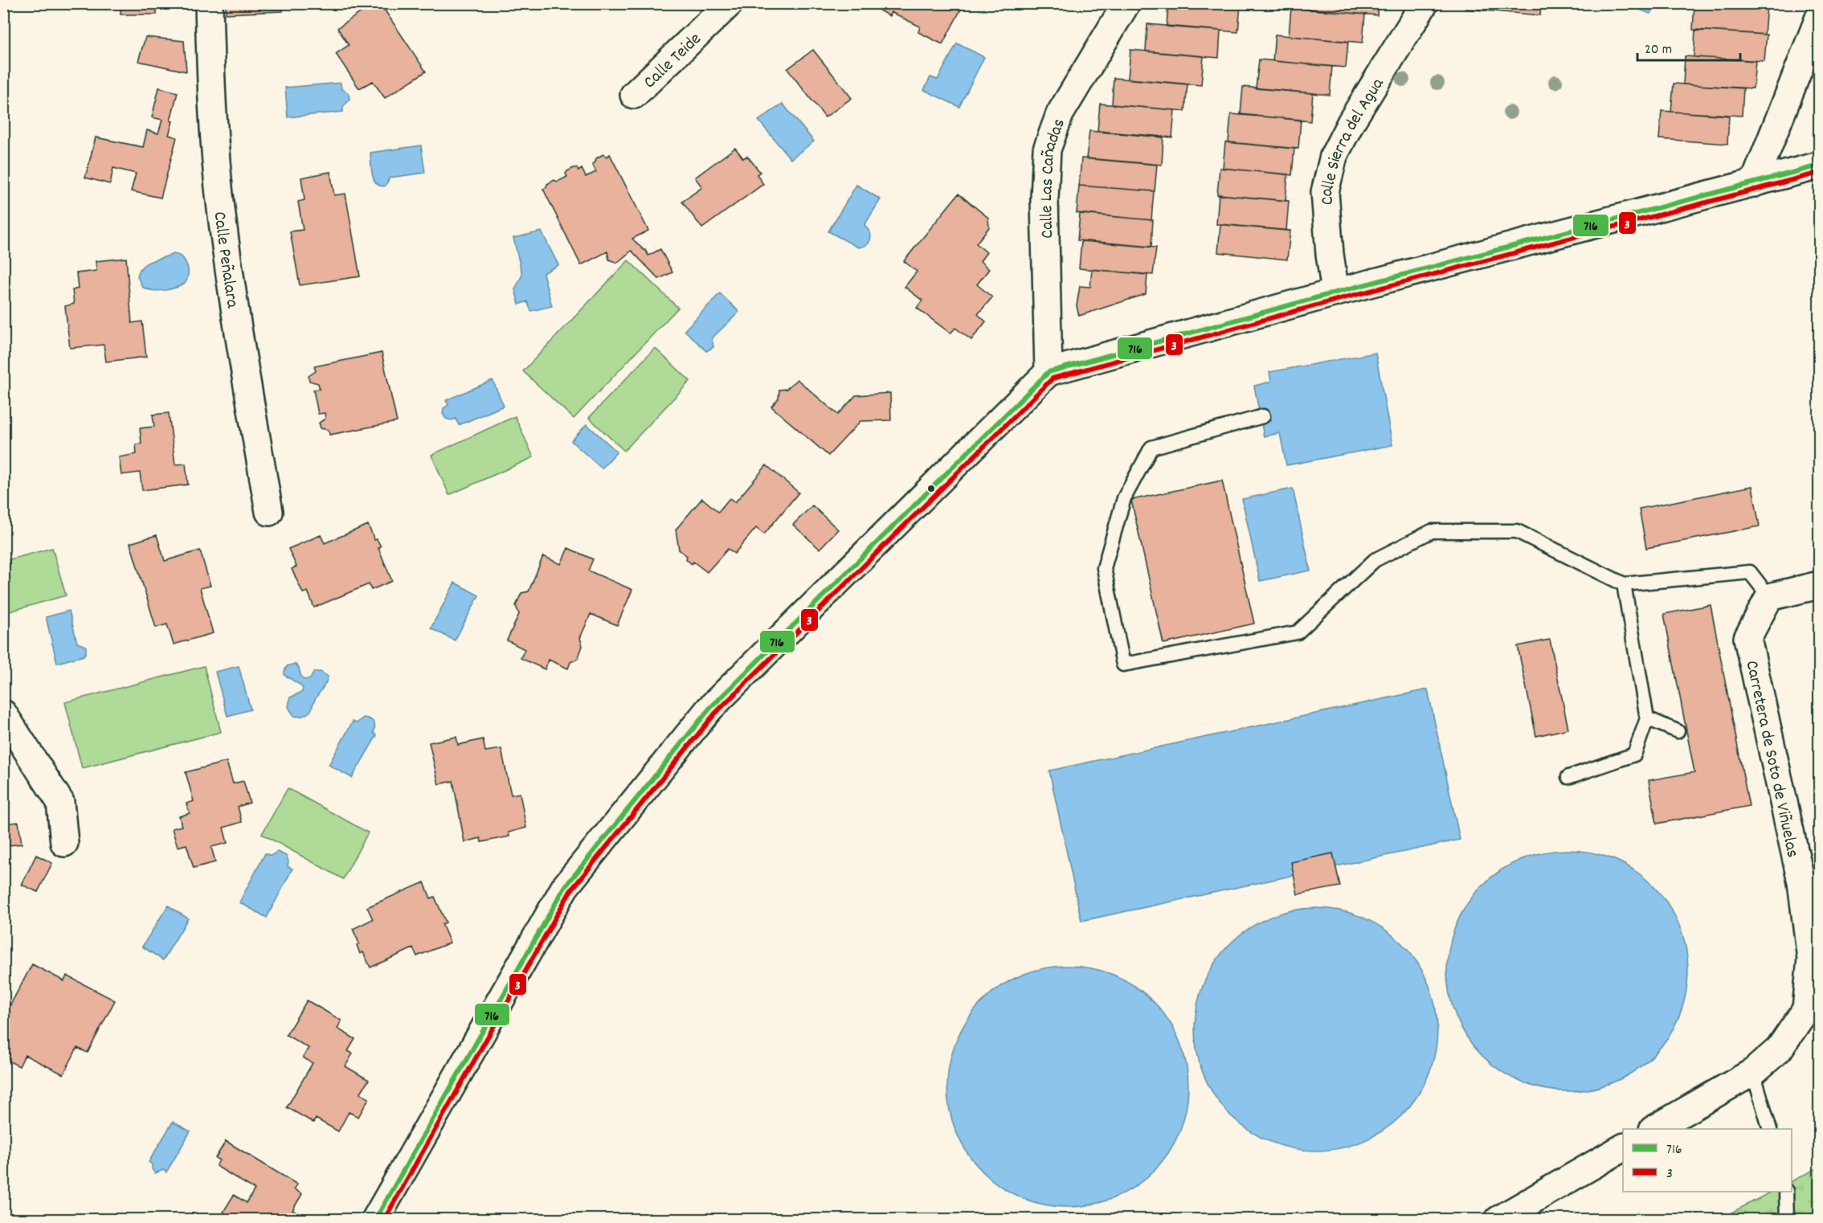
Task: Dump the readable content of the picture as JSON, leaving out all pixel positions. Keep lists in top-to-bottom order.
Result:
{
  "streets": {
    "street": [
      "Calle Teide",
      "Calle Sierra del Agua",
      "Calle Las Cañadas",
      "Calle Peñalara",
      "Carretera de Soto de Viñuelas"
    ]
  },
  "lines": ["transit line 716", "transit line 3"],
  "legend": ["716", "3"],
  "scale_bar": "20 m"
}
